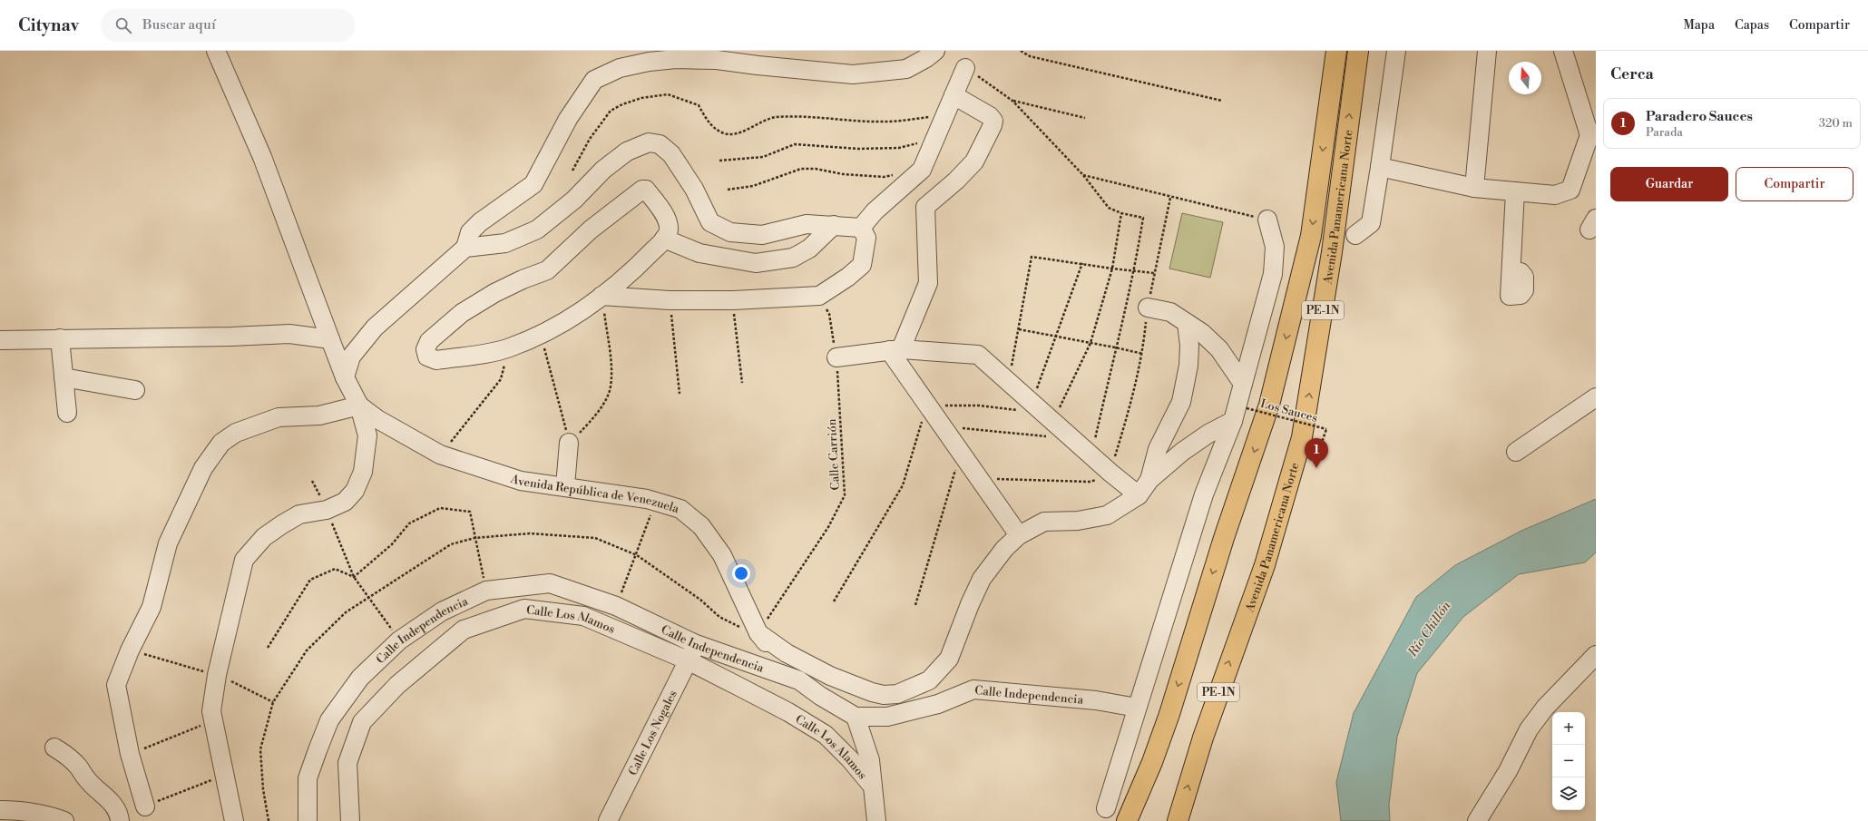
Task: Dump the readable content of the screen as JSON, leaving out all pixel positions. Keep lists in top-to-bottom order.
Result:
{
  "streets": {
    "highway": ["Avenida Panamericana Norte", "PE-1N"],
    "street": [
      "Avenida República de Venezuela",
      "Calle Los Alamos",
      "Calle Independencia",
      "Calle Los Nogales"
    ],
    "path": ["Los Sauces", "Calle Carrión"]
  },
  "crossings": [
    ["Calle Carrión", "Avenida República de Venezuela"],
    ["Avenida República de Venezuela", "Calle Independencia"],
    ["Calle Los Alamos", "Calle Los Nogales"],
    ["Calle Independencia", "Calle Los Nogales"]
  ],
  "water": ["Río Chillón"],
  "north": "top",
  "page": {
    "header": "Citynav",
    "search": "Buscar aquí",
    "nav": ["Mapa", "Capas", "Compartir"],
    "heading": "Cerca",
    "list": [
      {
        "mark": "1",
        "name": "Paradero Sauces",
        "note": "Parada",
        "value": "320 m"
      }
    ],
    "buttons": ["Guardar", "Compartir"],
    "pins": "1",
    "map_buttons": ["+", "−"]
  }
}
